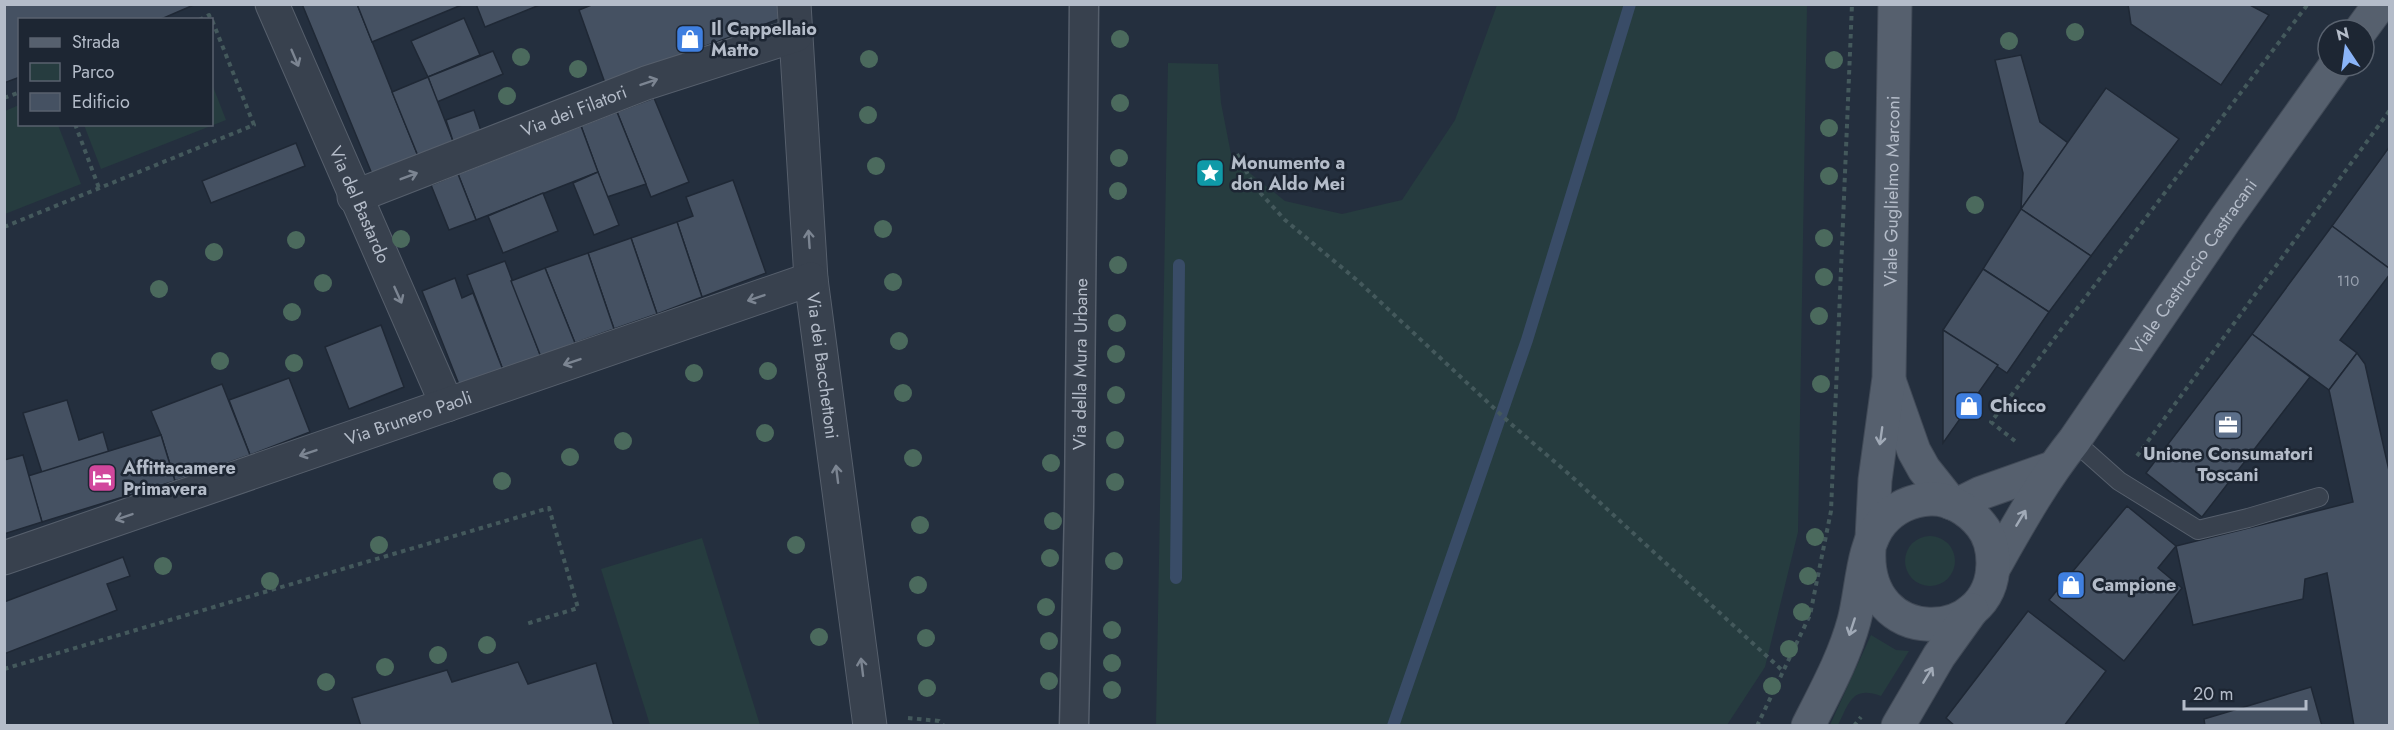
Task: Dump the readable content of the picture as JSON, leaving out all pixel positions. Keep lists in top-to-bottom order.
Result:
{
  "streets": {
    "main road": ["Viale Guglielmo Marconi", "Viale Castruccio Castracani"],
    "street": [
      "Via dei Filatori",
      "Via del Bastardo",
      "Via della Mura Urbane",
      "Via dei Bacchettoni",
      "Via Brunero Paoli"
    ]
  },
  "crossings": [
    ["Via dei Filatori", "Via del Bastardo"],
    ["Via dei Filatori", "Via dei Bacchettoni"],
    ["Viale Guglielmo Marconi", "Viale Castruccio Castracani"],
    ["Via del Bastardo", "Via Brunero Paoli"],
    ["Via dei Bacchettoni", "Via Brunero Paoli"]
  ],
  "one_way": [
    "Via dei Filatori",
    "Via del Bastardo",
    "Via dei Bacchettoni",
    "Via Brunero Paoli"
  ],
  "places": {
    "shop": ["Il Cappellaio Matto", "Chicco", "Campione"],
    "place": ["Monumento a don Aldo Mei"],
    "office": ["Unione Consumatori Toscani"],
    "hotel": ["Affittacamere Primavera"]
  },
  "house_numbers": ["110"],
  "legend": ["Strada", "Parco", "Edificio"],
  "scale_bar": "20 m",
  "north": "top"
}
